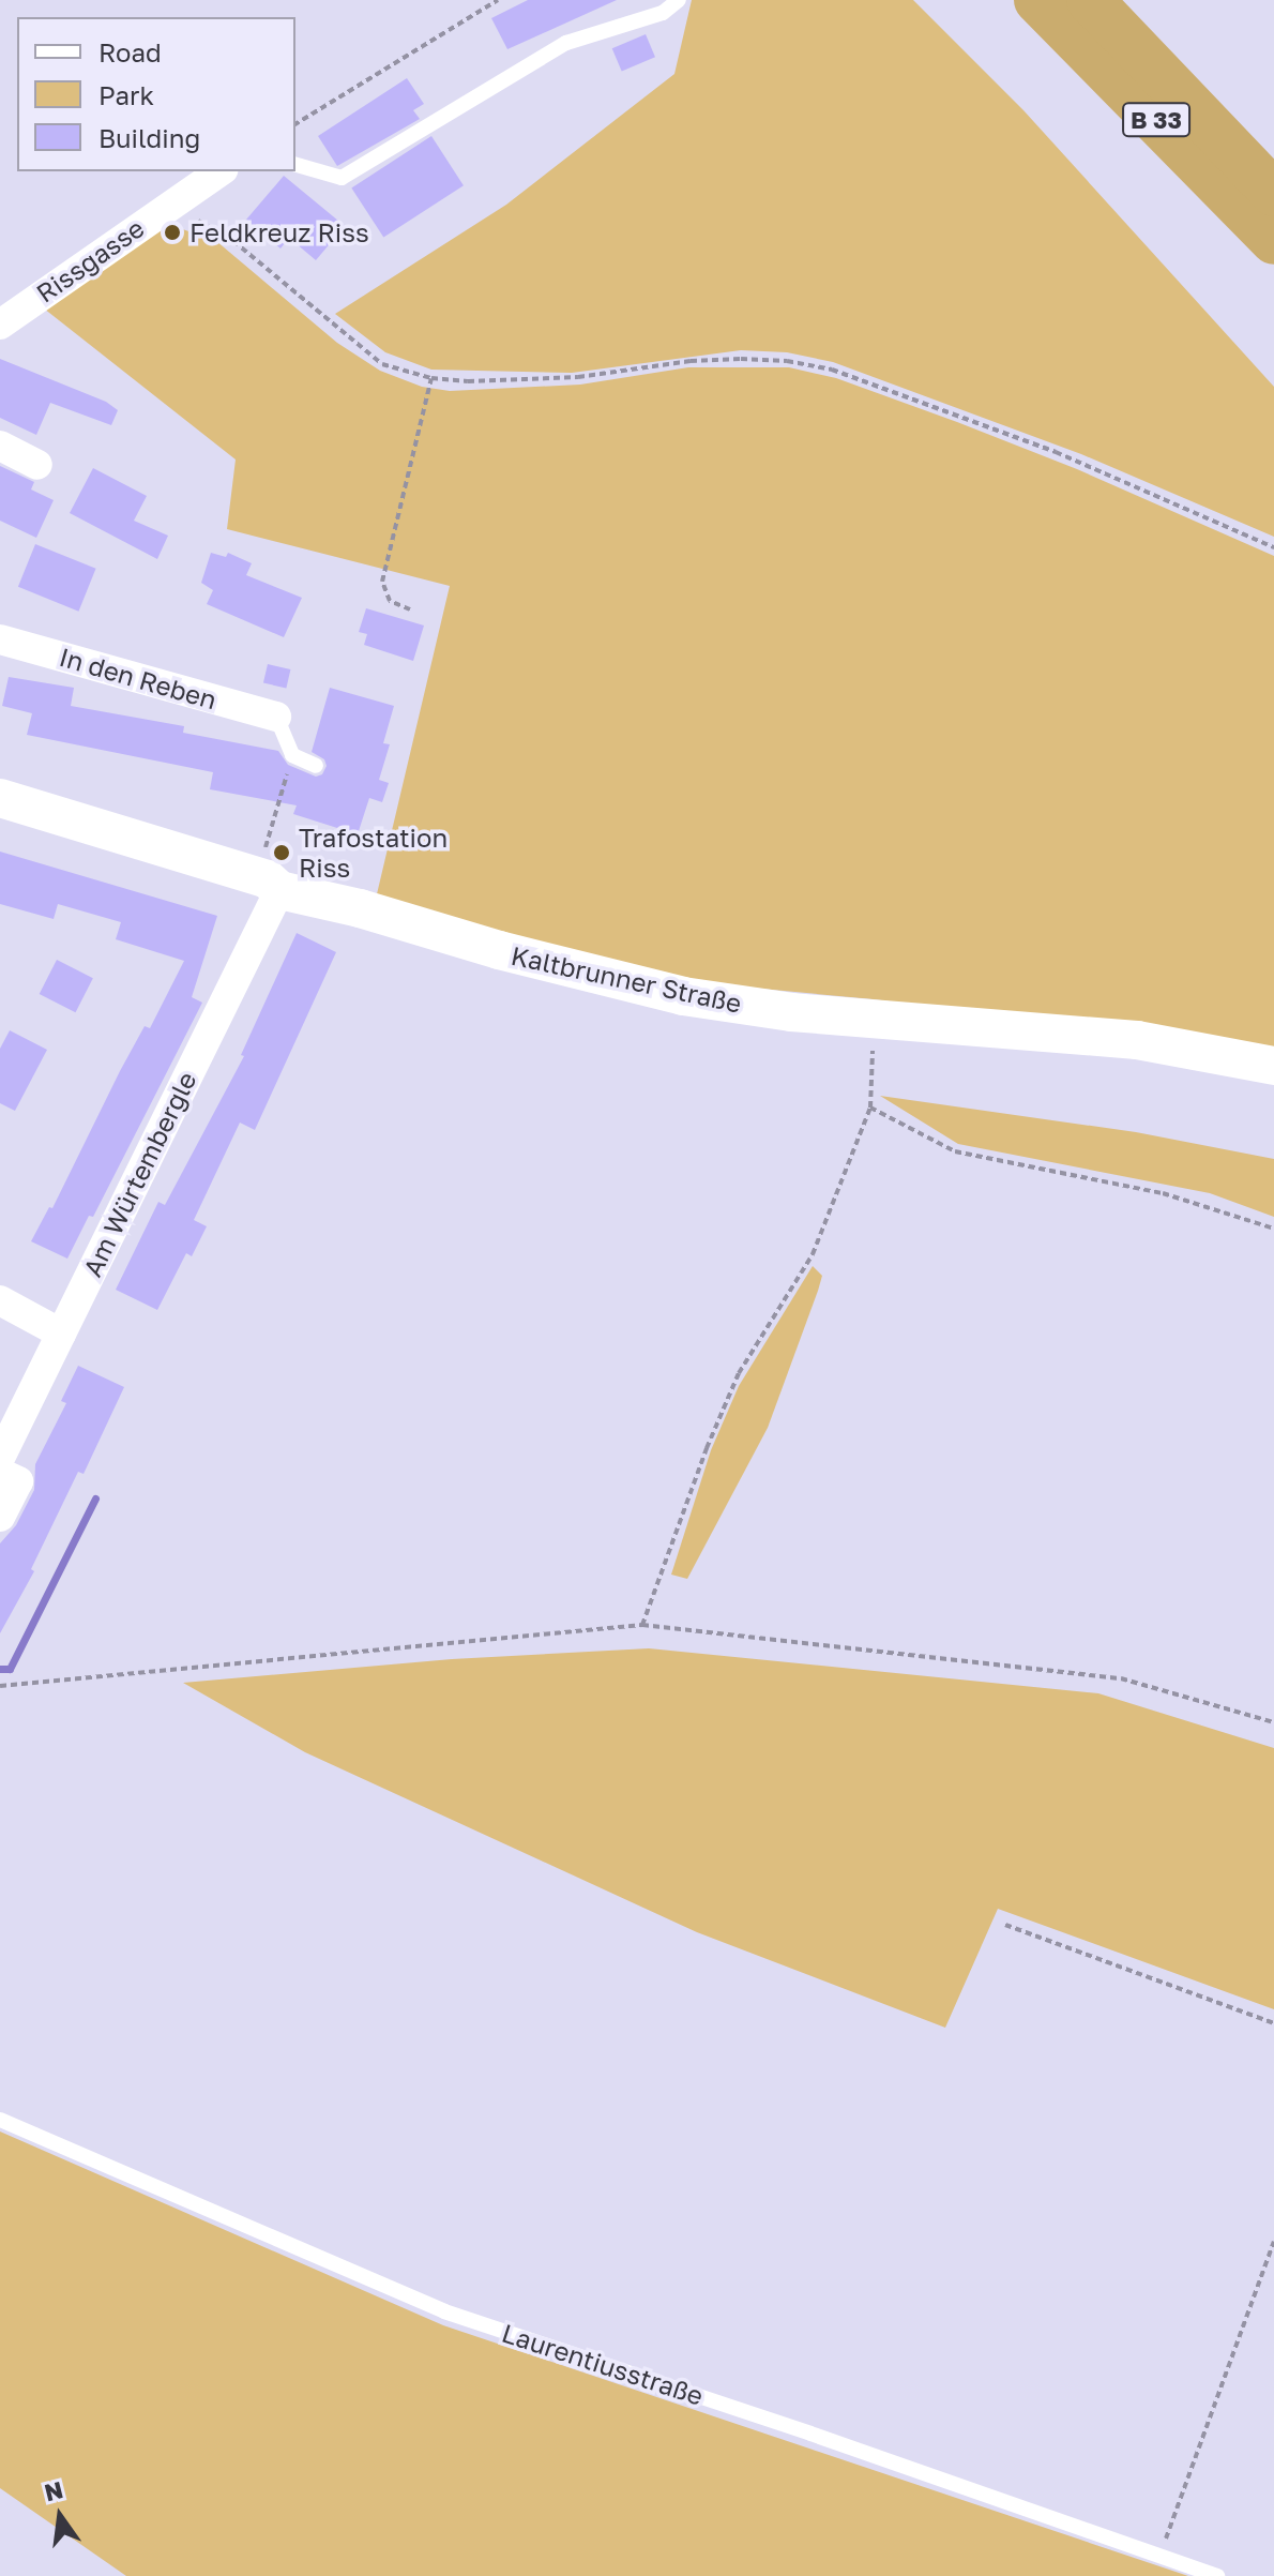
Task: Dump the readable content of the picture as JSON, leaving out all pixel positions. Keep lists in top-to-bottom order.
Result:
{
  "streets": {
    "highway": ["B 33"],
    "street": [
      "Rissgasse",
      "In den Reben",
      "Kaltbrunner Straße",
      "Am Würtembergle"
    ],
    "lane": ["Laurentiusstraße"]
  },
  "crossings": [
    ["Kaltbrunner Straße", "Am Würtembergle"]
  ],
  "places": ["Feldkreuz Riss", "Trafostation Riss"],
  "legend": ["Road", "Park", "Building"],
  "north": "top"
}
